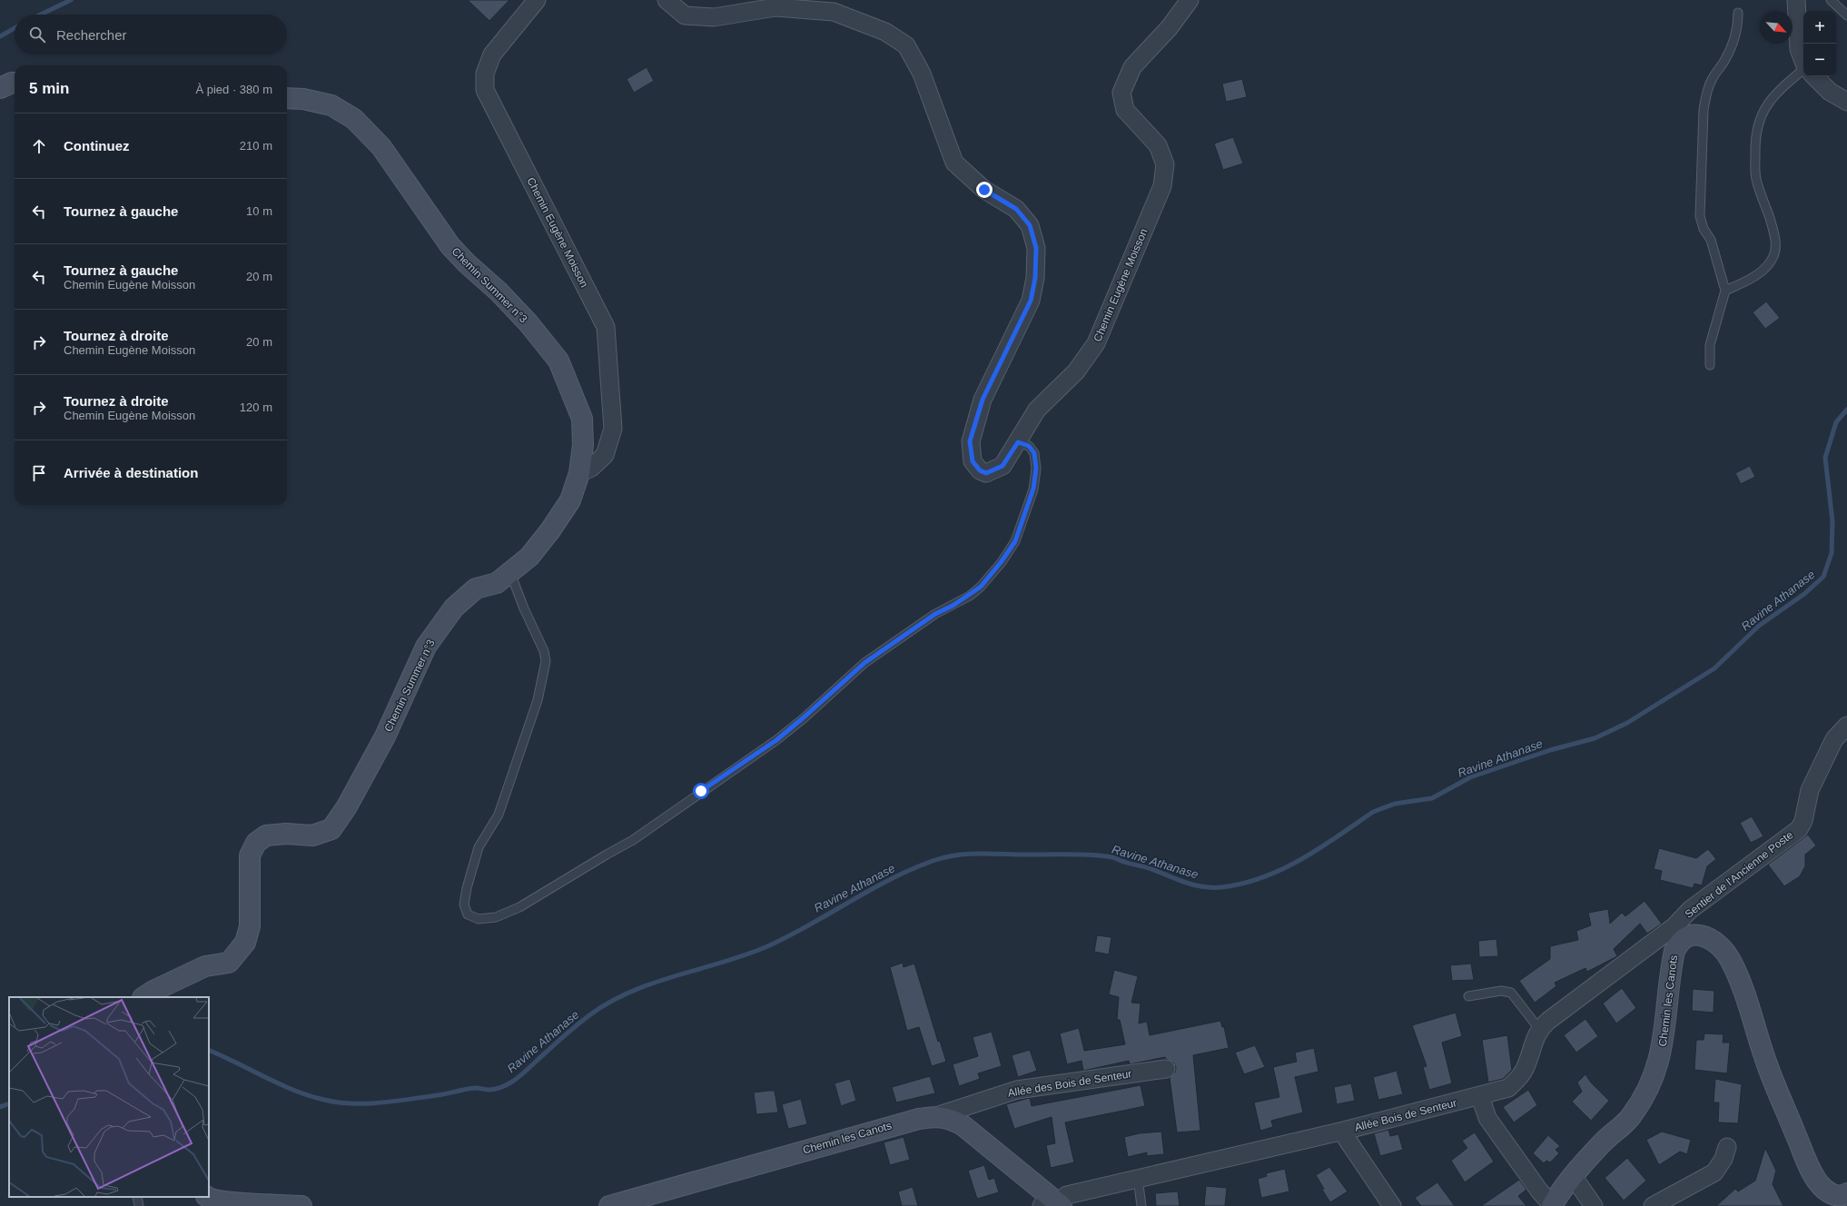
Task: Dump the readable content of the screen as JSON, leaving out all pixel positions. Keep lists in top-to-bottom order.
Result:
{
  "streets": {
    "street": [
      "Chemin Eugène Moisson",
      "Chemin Summer n°3",
      "Sentier de l'Ancienne Poste",
      "Chemin les Canots",
      "Allée des Bois de Senteur",
      "Allée Bois de Senteur"
    ]
  },
  "crossings": [
    ["Chemin Eugène Moisson", "Chemin Summer n°3"],
    ["Sentier de l'Ancienne Poste", "Chemin les Canots"],
    ["Chemin les Canots", "Allée des Bois de Senteur"],
    ["Chemin les Canots", "Allée Bois de Senteur"]
  ],
  "water": ["Ravine Athanase"],
  "north": "bottom right",
  "page": {
    "map_buttons": ["+", "−"],
    "search": "Rechercher",
    "heading": ["5 min", "À pied · 380 m"],
    "list": [
      ["Continuez", "210 m"],
      ["Tournez à gauche", "10 m"],
      ["Tournez à gauche", "Chemin Eugène Moisson", "20 m"],
      ["Tournez à droite", "Chemin Eugène Moisson", "20 m"],
      ["Tournez à droite", "Chemin Eugène Moisson", "120 m"],
      "Arrivée à destination"
    ]
  }
}
